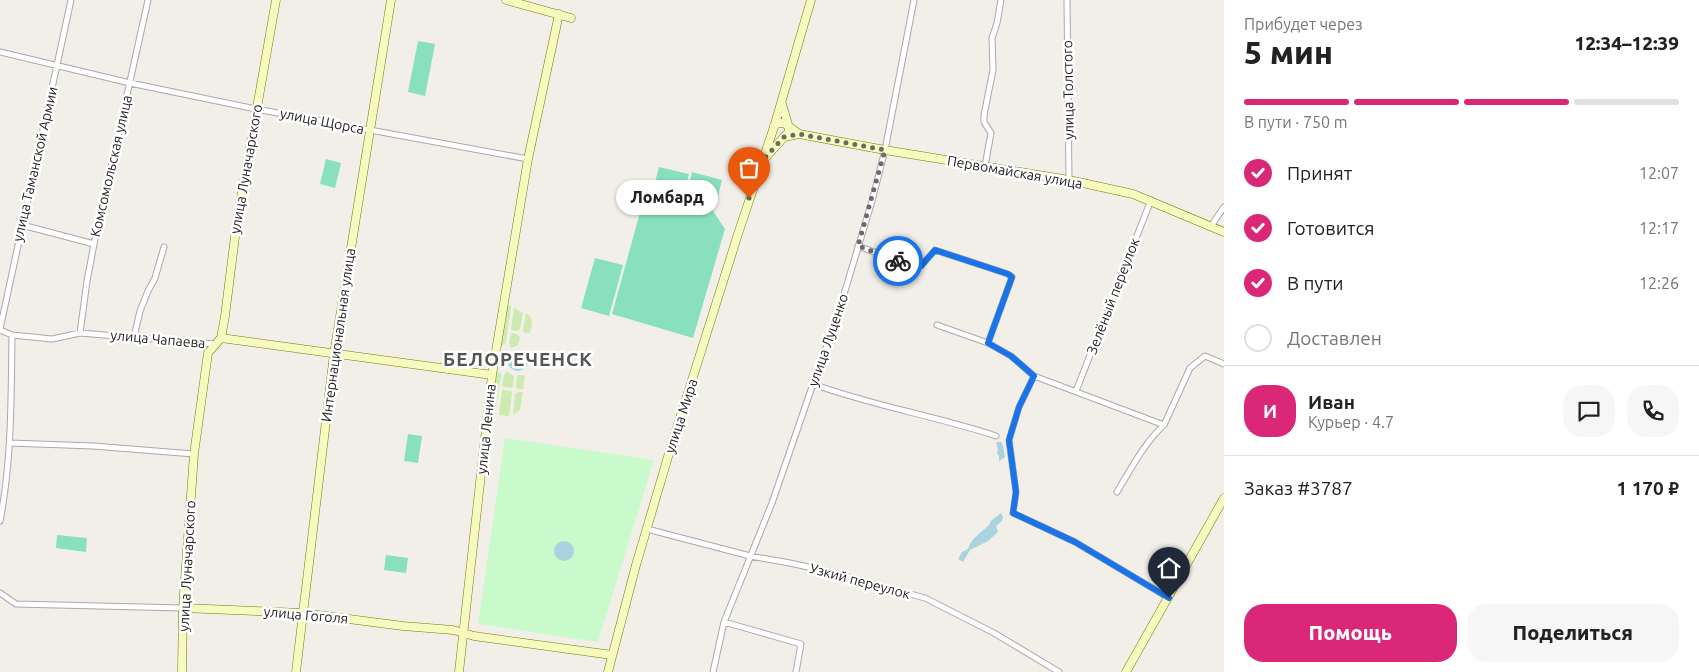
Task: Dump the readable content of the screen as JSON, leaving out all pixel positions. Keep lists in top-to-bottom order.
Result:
{
  "streets": {
    "street": [
      "улица Толстого",
      "улица Щорса",
      "улица Таманской Армии",
      "Комсомольская улица",
      "улица Луначарского",
      "Первомайская улица",
      "Зелёный переулок",
      "Интернациональная улица",
      "улица Чапаева",
      "улица Луценко",
      "улица Мира",
      "улица Ленина",
      "Узкий переулок",
      "улица Гоголя"
    ]
  },
  "crossings": [
    ["улица Толстого", "Первомайская улица"],
    ["улица Щорса", "улица Таманской Армии"],
    ["улица Щорса", "Комсомольская улица"],
    ["улица Щорса", "улица Луначарского"],
    ["улица Щорса", "Интернациональная улица"],
    ["улица Щорса", "улица Ленина"],
    ["улица Таманской Армии", "улица Чапаева"],
    ["Комсомольская улица", "улица Чапаева"],
    ["улица Луначарского", "улица Чапаева"],
    ["улица Луначарского", "улица Гоголя"],
    ["Первомайская улица", "Зелёный переулок"],
    ["Первомайская улица", "улица Луценко"],
    ["Первомайская улица", "улица Мира"],
    ["Интернациональная улица", "улица Чапаева"],
    ["Интернациональная улица", "улица Гоголя"],
    ["улица Чапаева", "улица Ленина"],
    ["улица Луценко", "Узкий переулок"],
    ["улица Мира", "Узкий переулок"],
    ["улица Мира", "улица Гоголя"],
    ["улица Ленина", "улица Гоголя"]
  ],
  "districts": ["БЕЛОРЕЧЕНСК"],
  "places": ["Ломбард"],
  "page": {
    "heading": ["5 мин", "Прибудет через", "12:34–12:39"],
    "panel": [
      "Иван",
      "Курьер · 4.7",
      "Заказ #3787",
      "1 170 ₽"
    ],
    "bar": "В пути · 750 m",
    "list": [
      ["Принят", "12:07"],
      ["Готовится", "12:17"],
      ["В пути", "12:26"],
      "Доставлен"
    ],
    "bubble": "Ломбард",
    "round": "И",
    "buttons": ["Помощь", "Поделиться"]
  }
}
